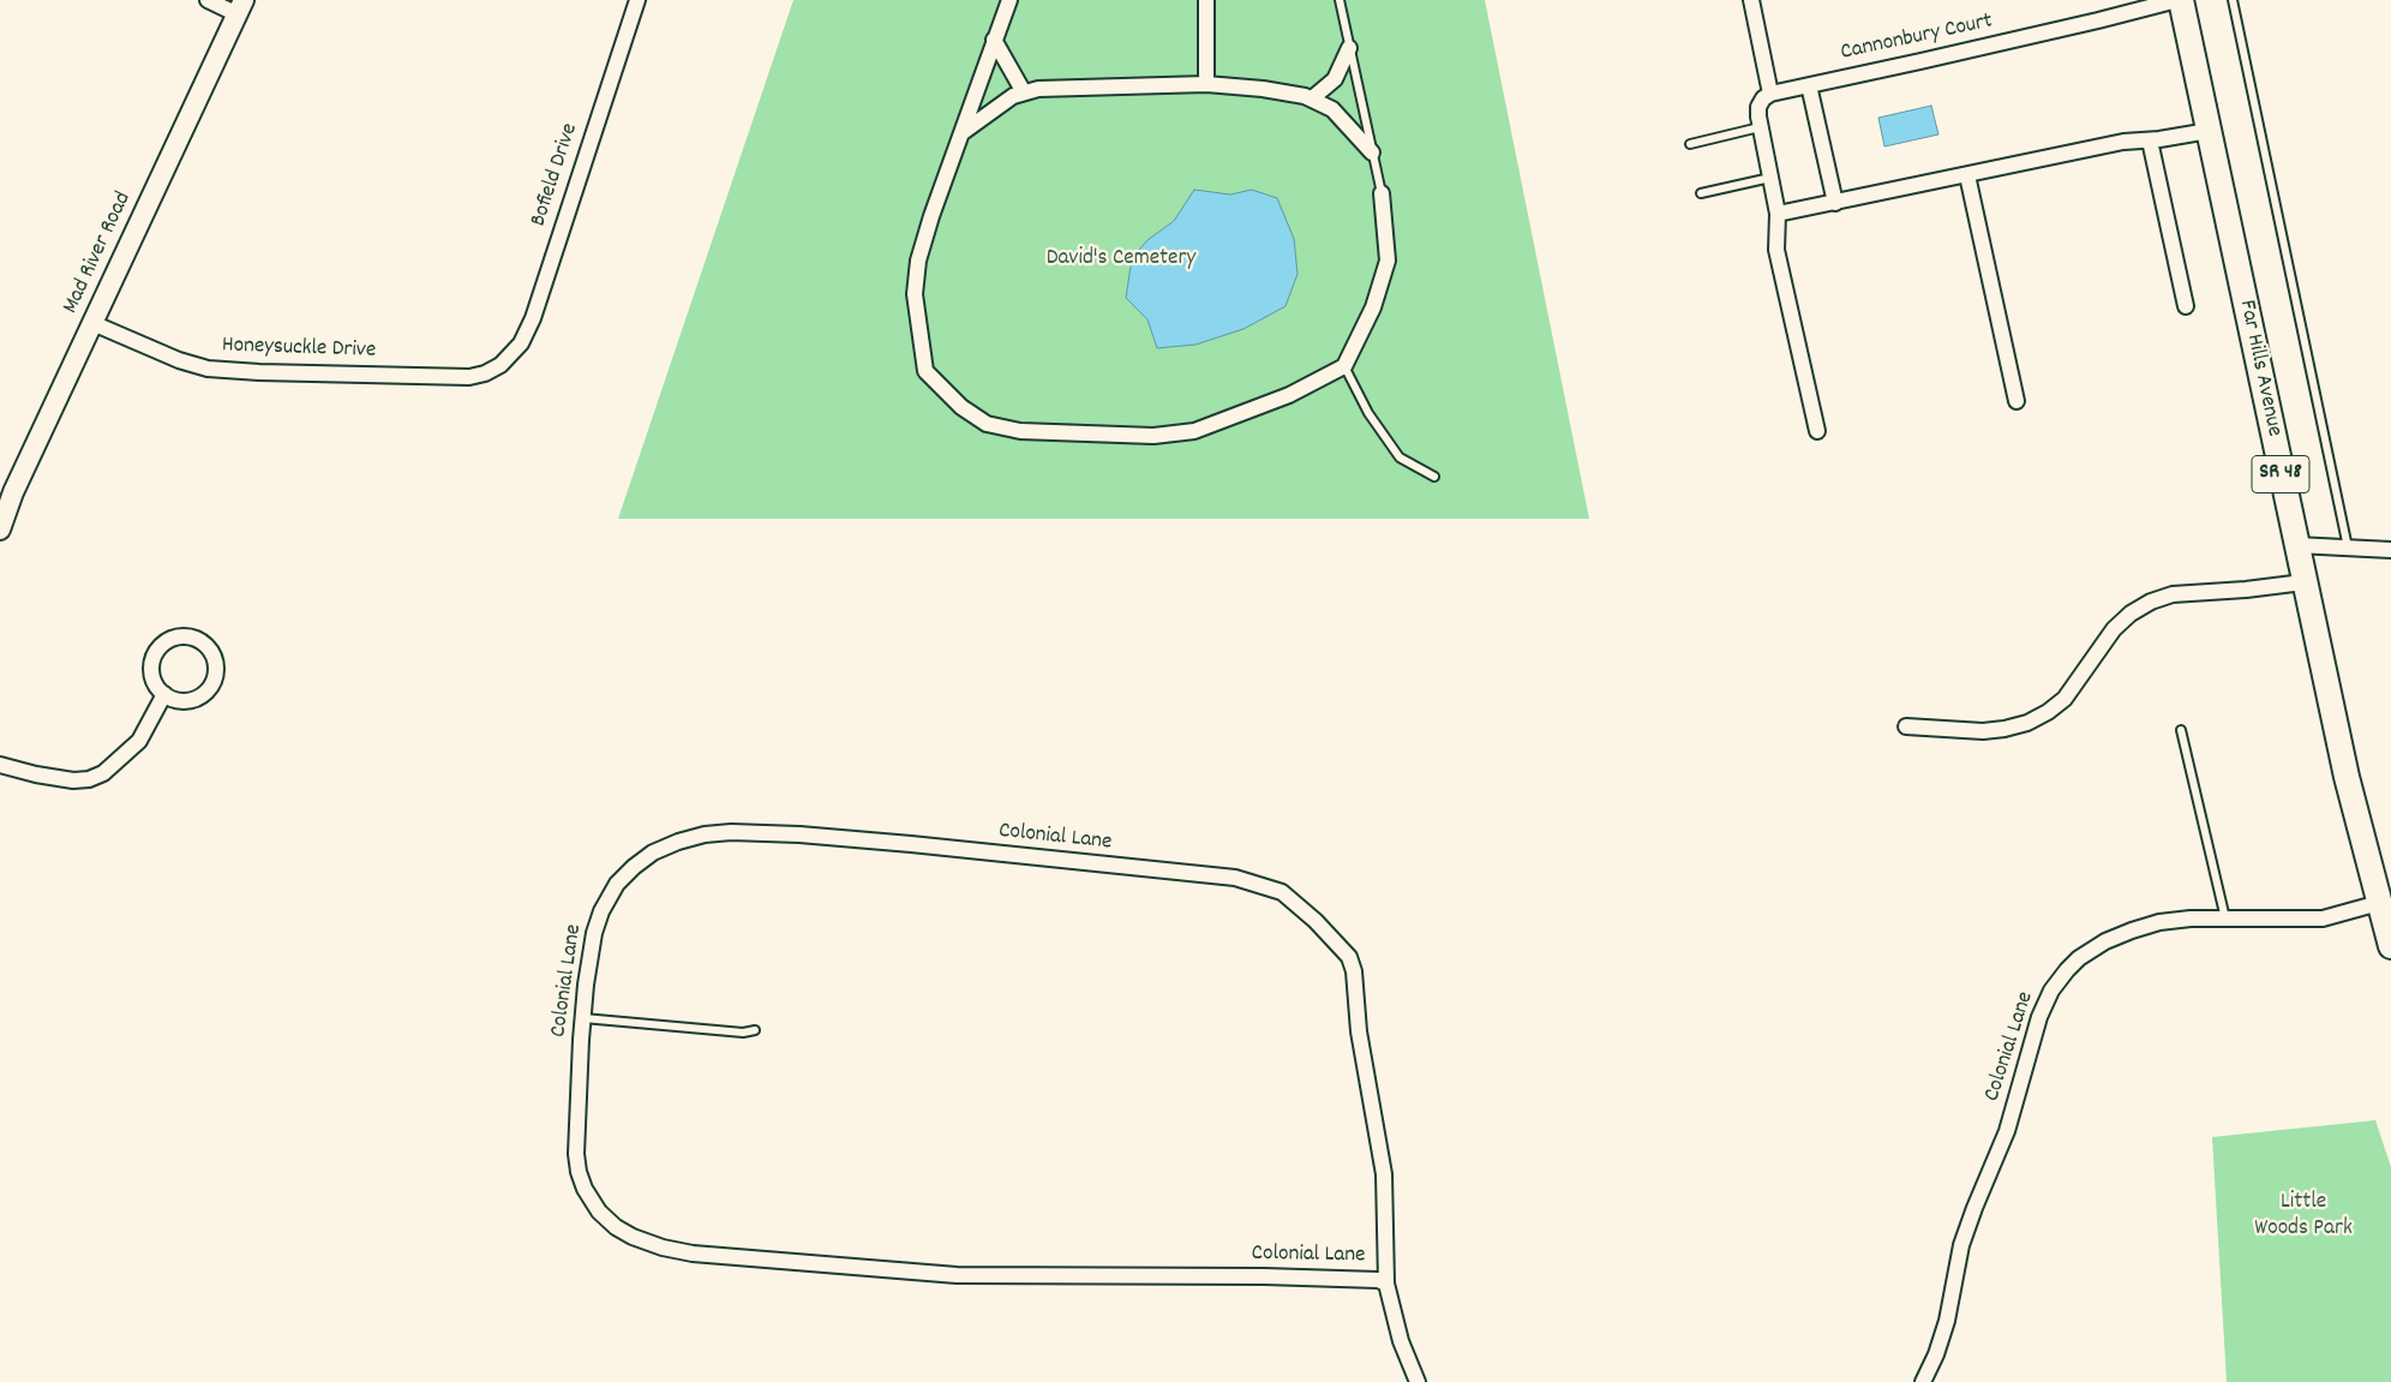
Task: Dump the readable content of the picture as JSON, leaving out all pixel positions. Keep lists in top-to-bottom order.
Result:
{
  "streets": {
    "main road": ["Far Hills Avenue", "SR 48"],
    "street": [
      "Cannonbury Court",
      "Bofield Drive",
      "Mad River Road",
      "Honeysuckle Drive",
      "Colonial Lane"
    ]
  },
  "crossings": [
    ["Cannonbury Court", "Far Hills Avenue"],
    ["Bofield Drive", "Honeysuckle Drive"],
    ["Mad River Road", "Honeysuckle Drive"],
    ["Far Hills Avenue", "Colonial Lane"]
  ],
  "parks": ["David's Cemetery", "Little Woods Park"]
}
